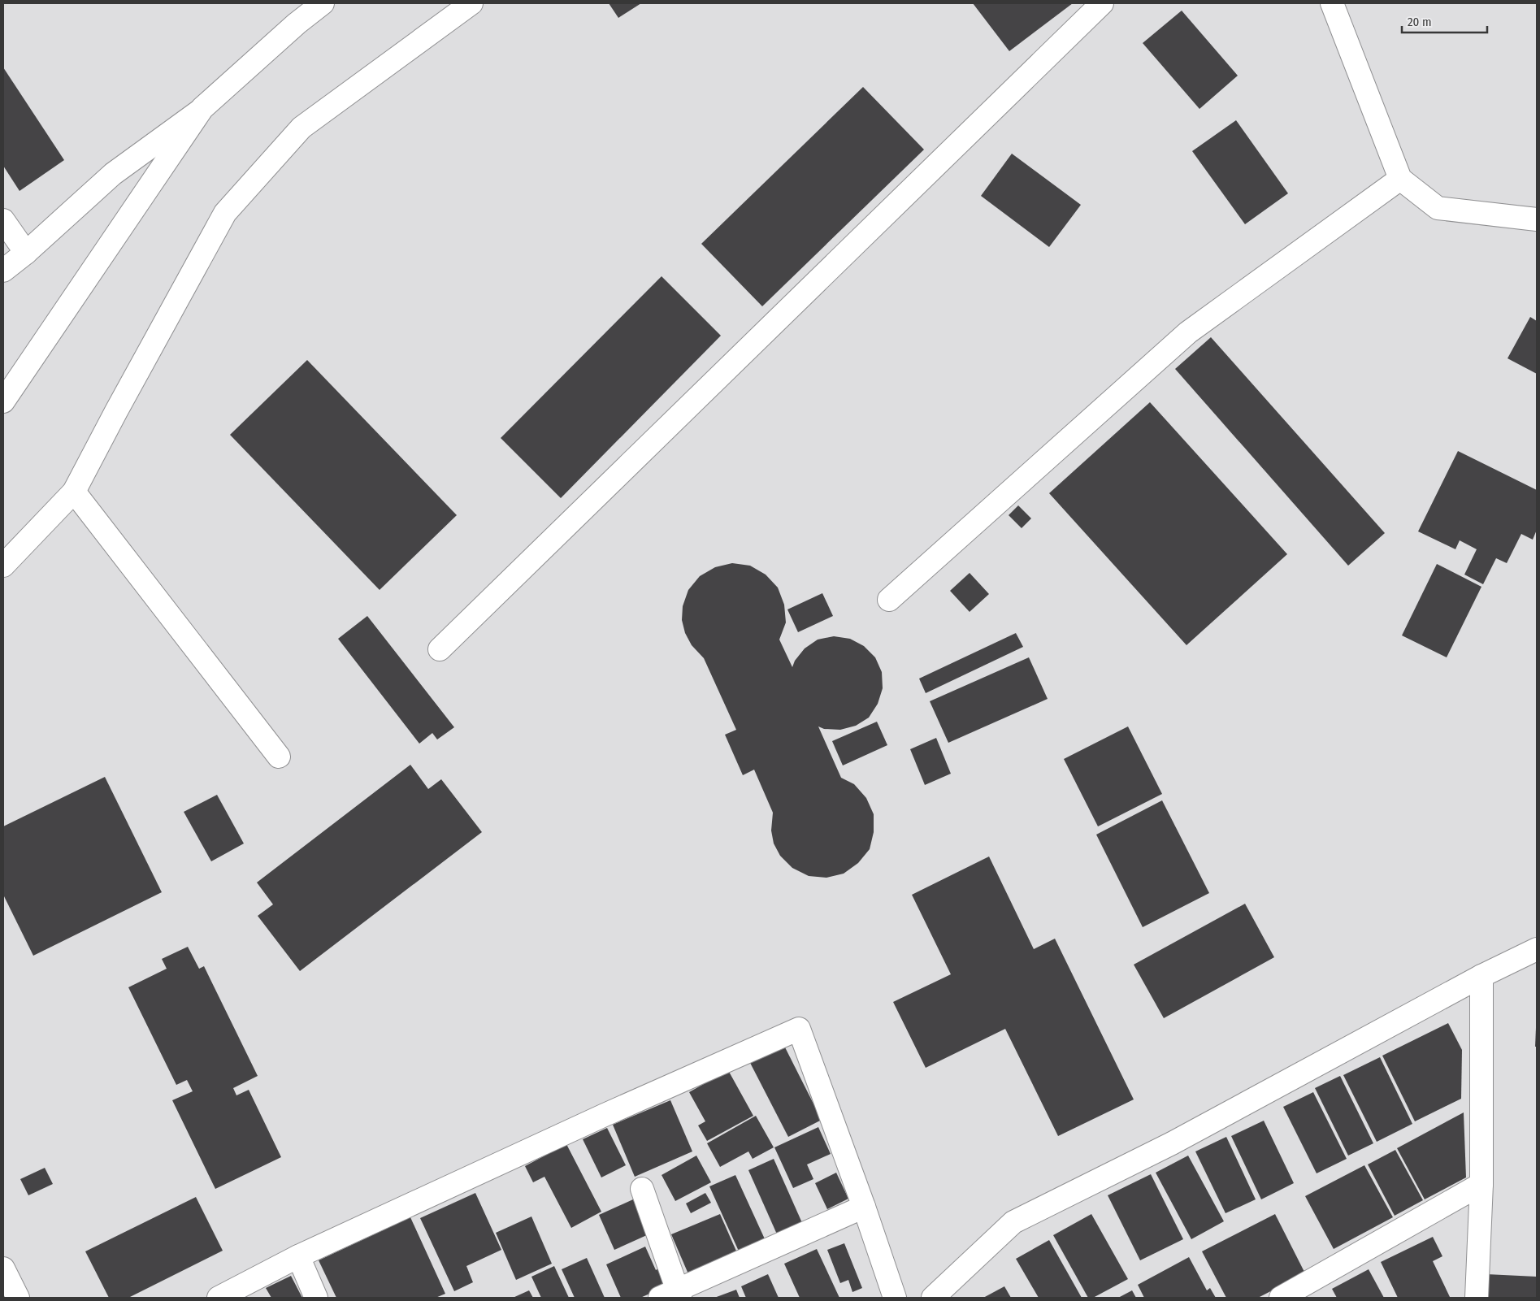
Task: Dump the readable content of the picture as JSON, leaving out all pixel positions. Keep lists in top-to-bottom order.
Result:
{
  "scale_bar": "20 m"
}
